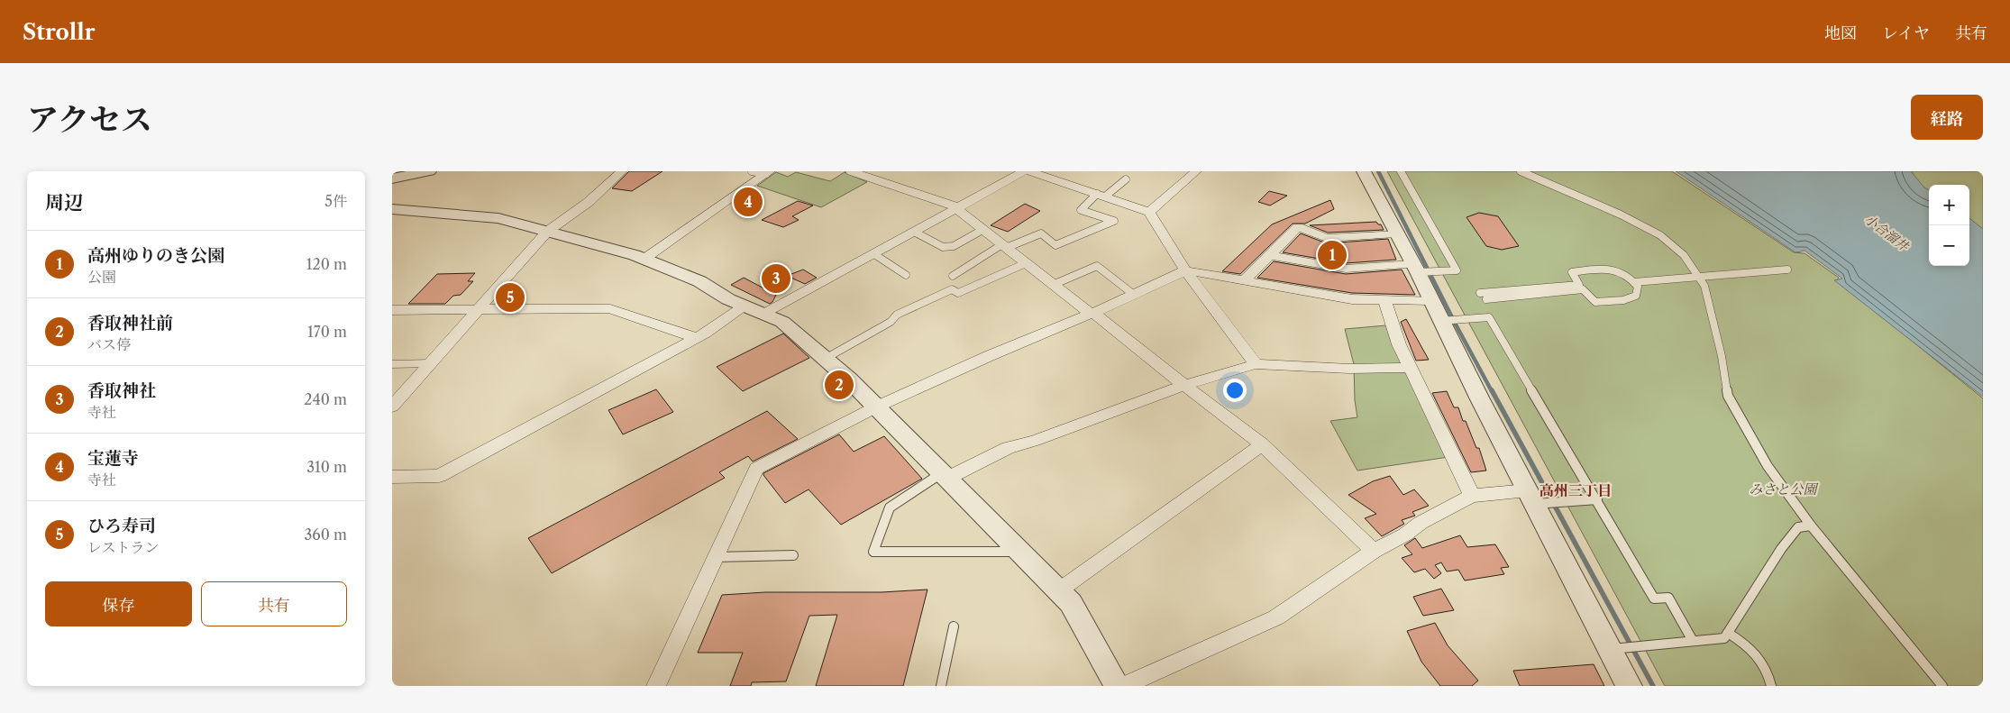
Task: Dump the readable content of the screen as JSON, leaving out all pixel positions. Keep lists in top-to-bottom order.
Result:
{
  "districts": ["高州三丁目"],
  "water": ["小合溜井"],
  "parks": ["みさと公園"],
  "page": {
    "header": "Strollr",
    "nav": ["地図", "レイヤ", "共有"],
    "title": "アクセス",
    "buttons": [
      "経路",
      ["保存", "共有"]
    ],
    "heading": ["周辺", "5件"],
    "map_buttons": ["+", "−"],
    "pins": [
      "4",
      "1",
      "3",
      "5",
      "2"
    ],
    "list": [
      {
        "mark": "1",
        "name": "高州ゆりのき公園",
        "note": "公園",
        "value": "120 m"
      },
      {
        "mark": "2",
        "name": "香取神社前",
        "note": "バス停",
        "value": "170 m"
      },
      {
        "mark": "3",
        "name": "香取神社",
        "note": "寺社",
        "value": "240 m"
      },
      {
        "mark": "4",
        "name": "宝蓮寺",
        "note": "寺社",
        "value": "310 m"
      },
      {
        "mark": "5",
        "name": "ひろ寿司",
        "note": "レストラン",
        "value": "360 m"
      }
    ]
  }
}
